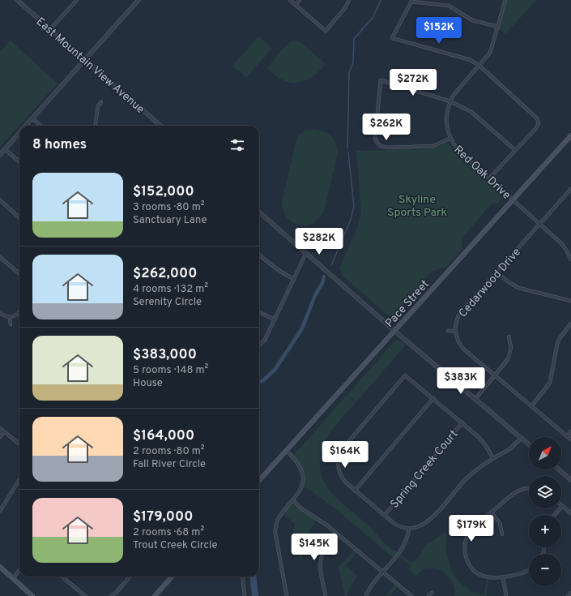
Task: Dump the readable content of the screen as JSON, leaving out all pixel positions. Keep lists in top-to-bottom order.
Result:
{
  "streets": {
    "main road": ["Pace Street"],
    "street": [
      "East Mountain View Avenue",
      "Red Oak Drive",
      "Cedarwood Drive",
      "Spring Creek Court"
    ]
  },
  "crossings": [
    ["Red Oak Drive", "Cedarwood Drive"],
    ["Red Oak Drive", "Pace Street"]
  ],
  "parks": ["Skyline Sports Park"],
  "north": "top right",
  "page": {
    "price": [
      "$152K",
      "$272K",
      "$262K",
      "$282K",
      "$383K",
      "$164K",
      "$179K",
      "$145K"
    ],
    "heading": "8 homes",
    "list": [
      {
        "name": "$152,000",
        "note": "3 rooms · 80 m² · Sanctuary Lane"
      },
      {
        "name": "$262,000",
        "note": "4 rooms · 132 m² · Serenity Circle"
      },
      {
        "name": "$383,000",
        "note": "5 rooms · 148 m² · House"
      },
      {
        "name": "$164,000",
        "note": "2 rooms · 80 m² · Fall River Circle"
      },
      {
        "name": "$179,000",
        "note": "2 rooms · 68 m² · Trout Creek Circle"
      }
    ],
    "map_buttons": ["+", "−"]
  }
}
